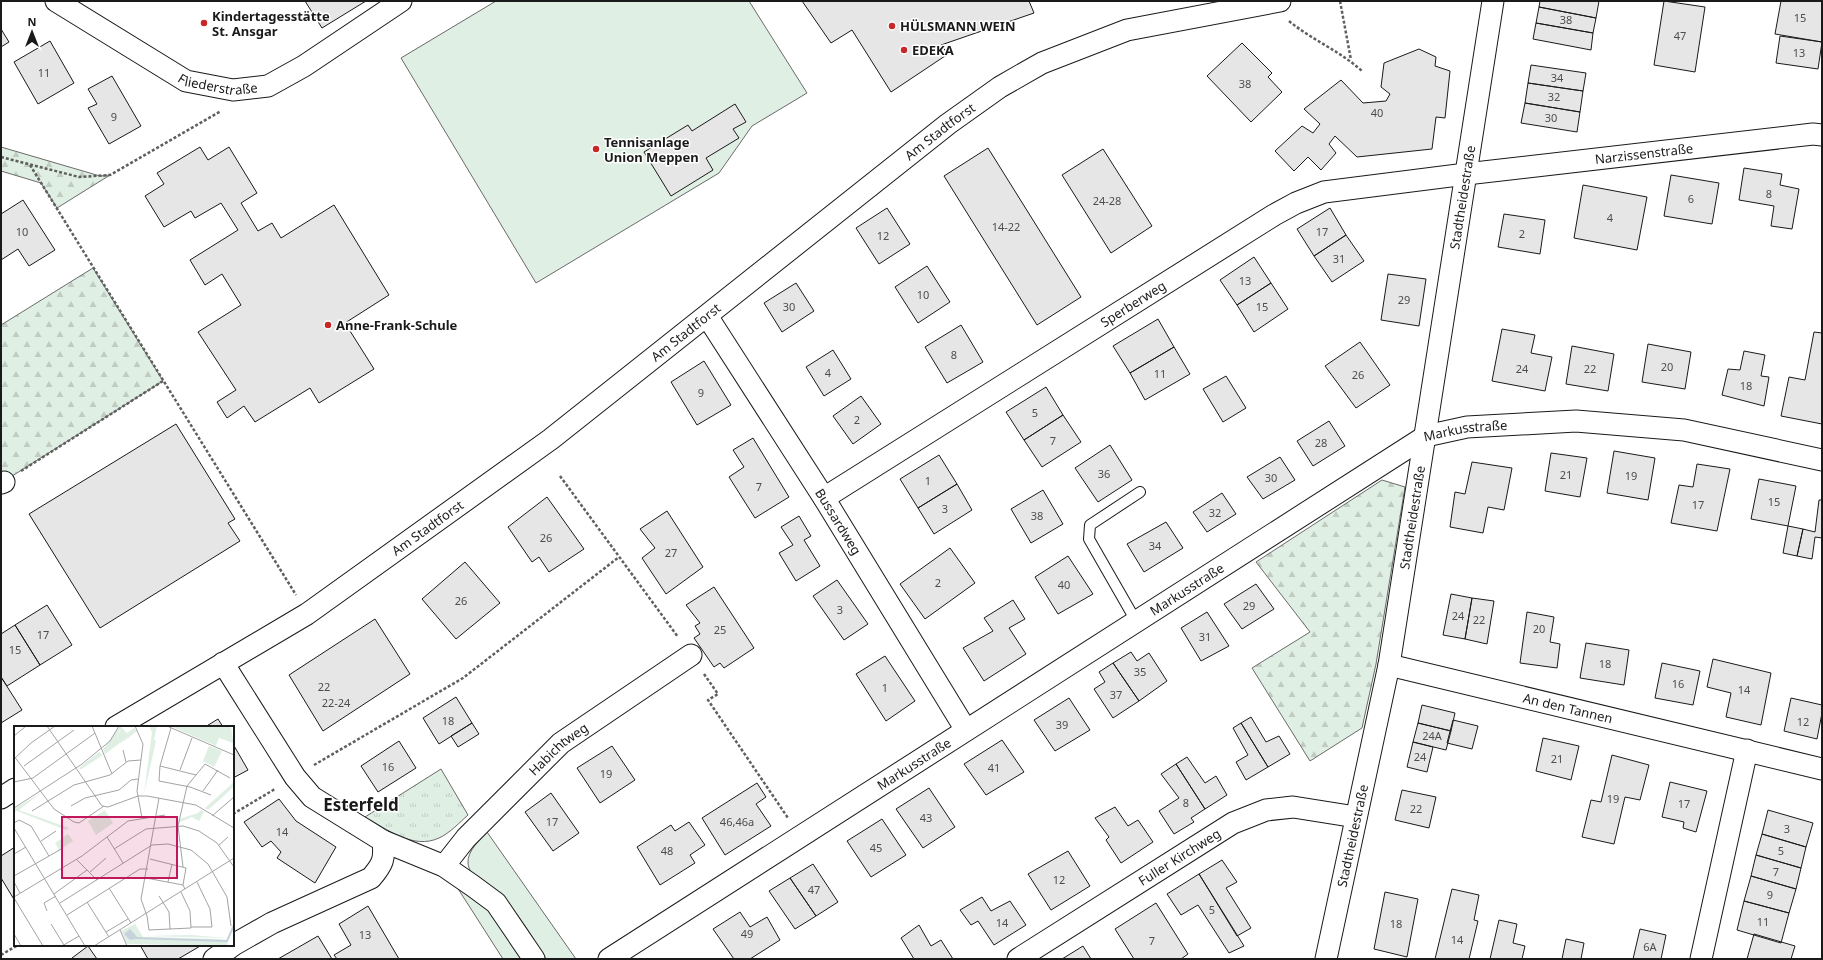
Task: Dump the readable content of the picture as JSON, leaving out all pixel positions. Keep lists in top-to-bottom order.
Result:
{
  "streets": {
    "street": [
      "Fliederstraße",
      "Am Stadtforst",
      "Narzissenstraße",
      "Stadtheidestraße",
      "Sperberweg",
      "Markusstraße",
      "Bussardweg",
      "An den Tannen",
      "Habichtweg",
      "Fuller Kirchweg"
    ]
  },
  "crossings": [
    ["Am Stadtforst", "Bussardweg"],
    ["Narzissenstraße", "Stadtheidestraße"],
    ["Narzissenstraße", "Sperberweg"],
    ["Stadtheidestraße", "Sperberweg"],
    ["Stadtheidestraße", "Markusstraße"],
    ["Stadtheidestraße", "An den Tannen"],
    ["Stadtheidestraße", "Fuller Kirchweg"],
    ["Sperberweg", "Bussardweg"],
    ["Markusstraße", "Bussardweg"]
  ],
  "districts": ["Esterfeld"],
  "places": [
    "Kindertagesstätte St. Ansgar",
    "HÜLSMANN WEIN",
    "EDEKA",
    "Tennisanlage Union Meppen",
    "Anne-Frank-Schule"
  ],
  "house_numbers": [
    "15",
    "38",
    "47",
    "13",
    "11",
    "34",
    "38",
    "32",
    "40",
    "9",
    "30",
    "8",
    "6",
    "24-28",
    "4",
    "14-22",
    "10",
    "17",
    "2",
    "12",
    "31",
    "13",
    "10",
    "29",
    "30",
    "15",
    "8",
    "20",
    "24",
    "22",
    "4",
    "11",
    "26",
    "18",
    "9",
    "5",
    "2",
    "7",
    "28",
    "36",
    "21",
    "19",
    "30",
    "1",
    "7",
    "15",
    "17",
    "3",
    "32",
    "38",
    "26",
    "34",
    "27",
    "2",
    "40",
    "26",
    "29",
    "3",
    "24",
    "22",
    "20",
    "25",
    "17",
    "31",
    "15",
    "18",
    "35",
    "16",
    "22",
    "1",
    "14",
    "37",
    "22-24",
    "18",
    "12",
    "39",
    "24A",
    "24",
    "21",
    "16",
    "41",
    "19",
    "19",
    "8",
    "17",
    "22",
    "43",
    "17",
    "46,46a",
    "3",
    "14",
    "45",
    "48",
    "5",
    "7",
    "12",
    "47",
    "9",
    "5",
    "11",
    "14",
    "18",
    "49",
    "13",
    "14",
    "7",
    "6A"
  ],
  "north": "top"
}
